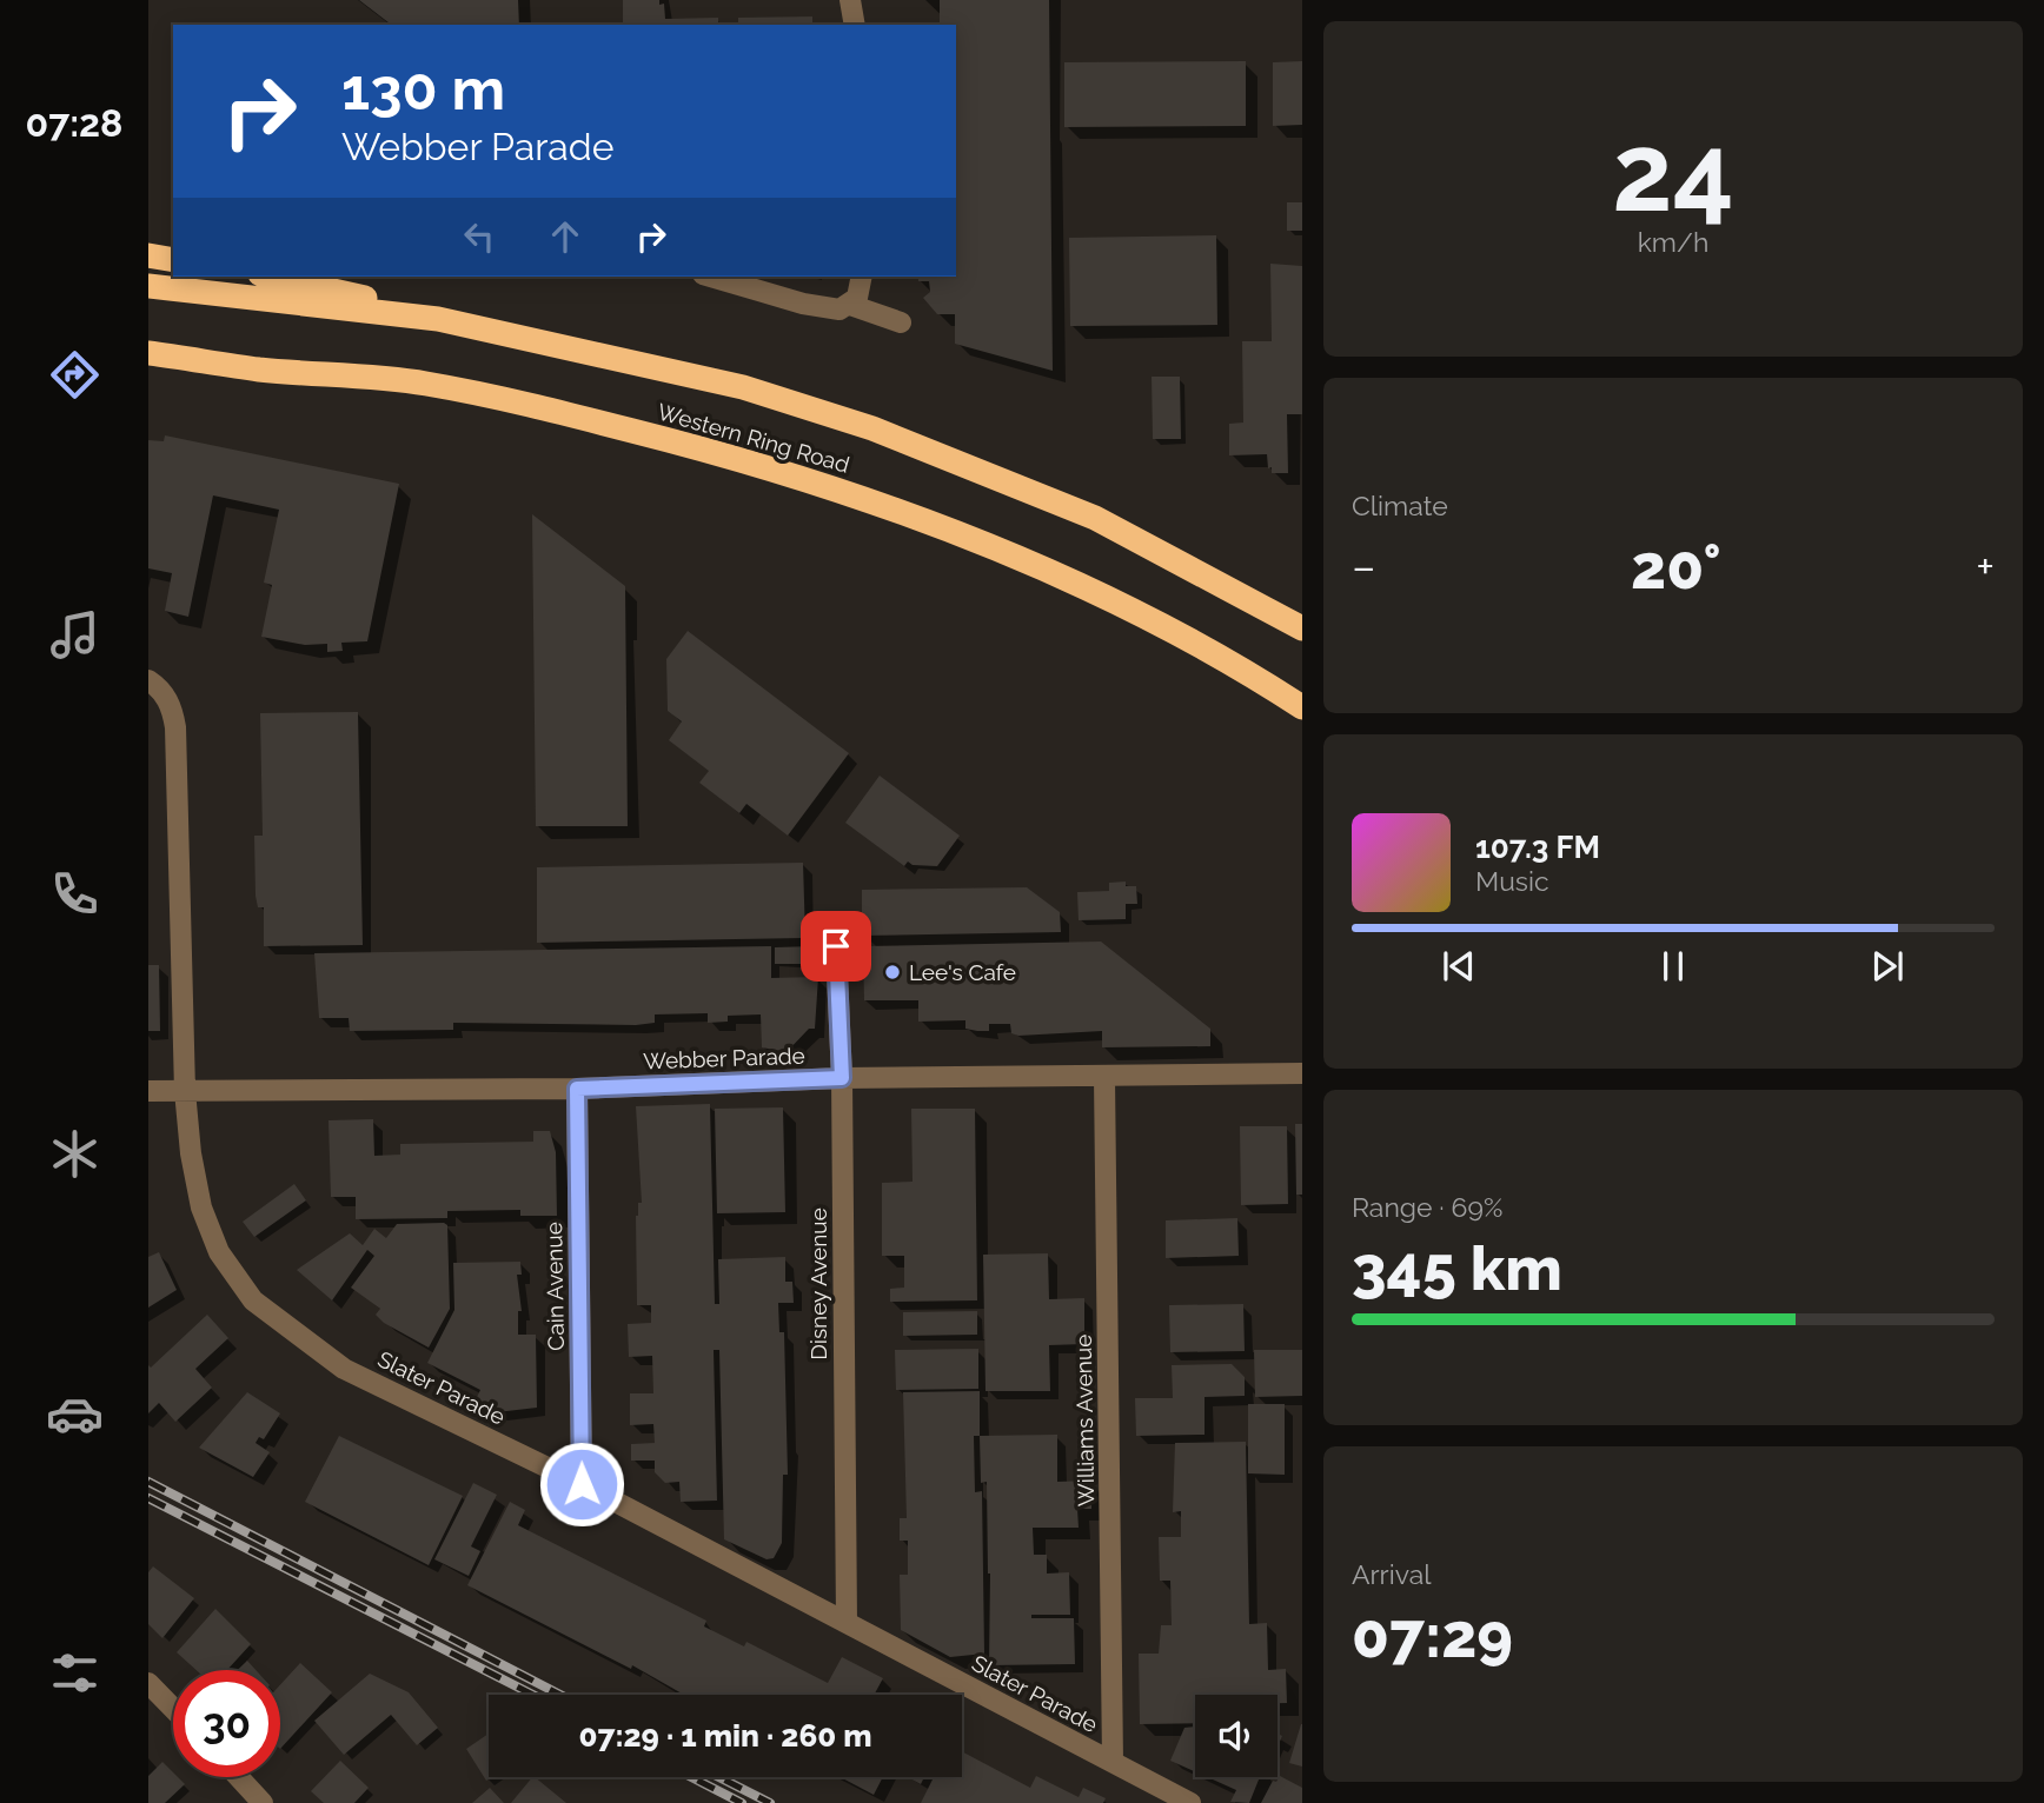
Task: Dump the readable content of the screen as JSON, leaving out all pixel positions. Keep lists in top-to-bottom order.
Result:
{
  "streets": {
    "highway": ["Western Ring Road"],
    "street": [
      "Webber Parade",
      "Disney Avenue",
      "Cain Avenue",
      "Slater Parade",
      "Williams Avenue"
    ]
  },
  "crossings": [
    ["Webber Parade", "Disney Avenue"],
    ["Webber Parade", "Cain Avenue"],
    ["Webber Parade", "Slater Parade"],
    ["Webber Parade", "Williams Avenue"],
    ["Disney Avenue", "Slater Parade"],
    ["Cain Avenue", "Slater Parade"],
    ["Slater Parade", "Williams Avenue"]
  ],
  "places": ["Lee's Cafe"],
  "page": {
    "tabs": "07:28",
    "tile": [
      ["24", "km/h"],
      "Climate",
      ["Range · 69%", "345 km"],
      ["Arrival", "07:29"]
    ],
    "turn": ["130 m", "Webber Parade"],
    "heat": ["−", "20°", "+"],
    "song": ["107.3 FM", "Music"],
    "limit": "30",
    "trip": "07:29 · 1 min · 260 m"
  }
}
